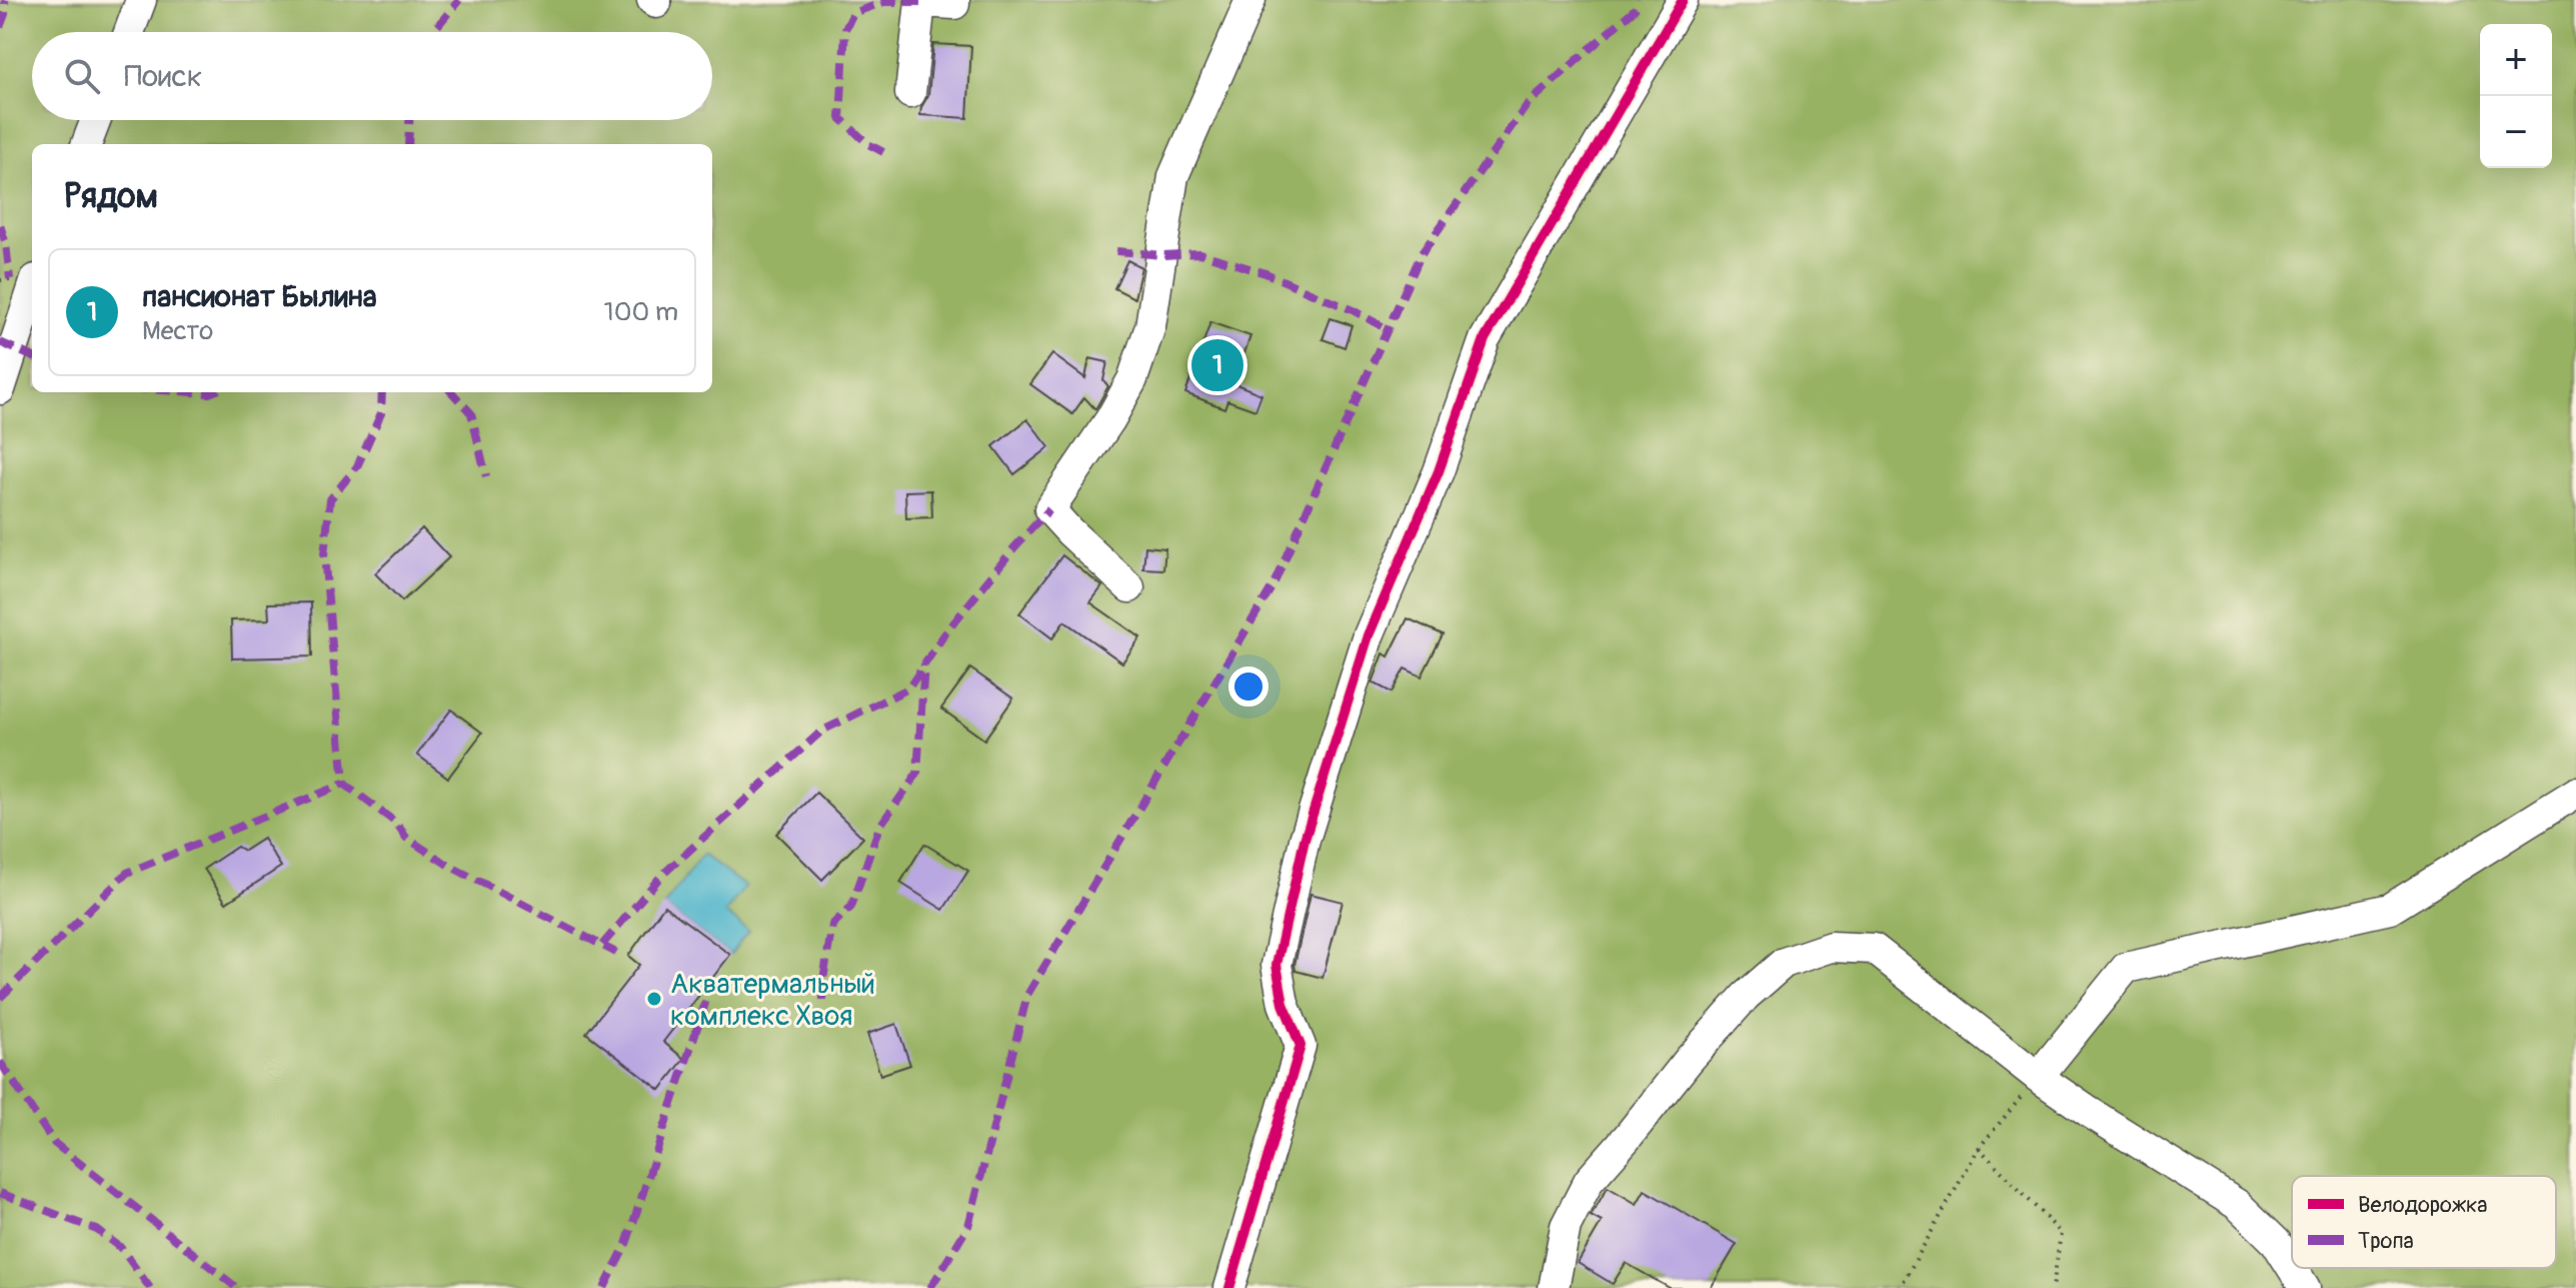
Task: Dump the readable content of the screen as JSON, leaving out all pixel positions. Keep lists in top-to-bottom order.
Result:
{
  "places": ["Акватермальный комплекс Хвоя"],
  "legend": ["Велодорожка", "Тропа"],
  "page": {
    "map_buttons": ["+", "−"],
    "search": "Поиск",
    "heading": "Рядом",
    "list": [
      {
        "mark": "1",
        "name": "пансионат Былина",
        "note": "Место",
        "value": "100 m"
      }
    ],
    "pins": "1"
  }
}
